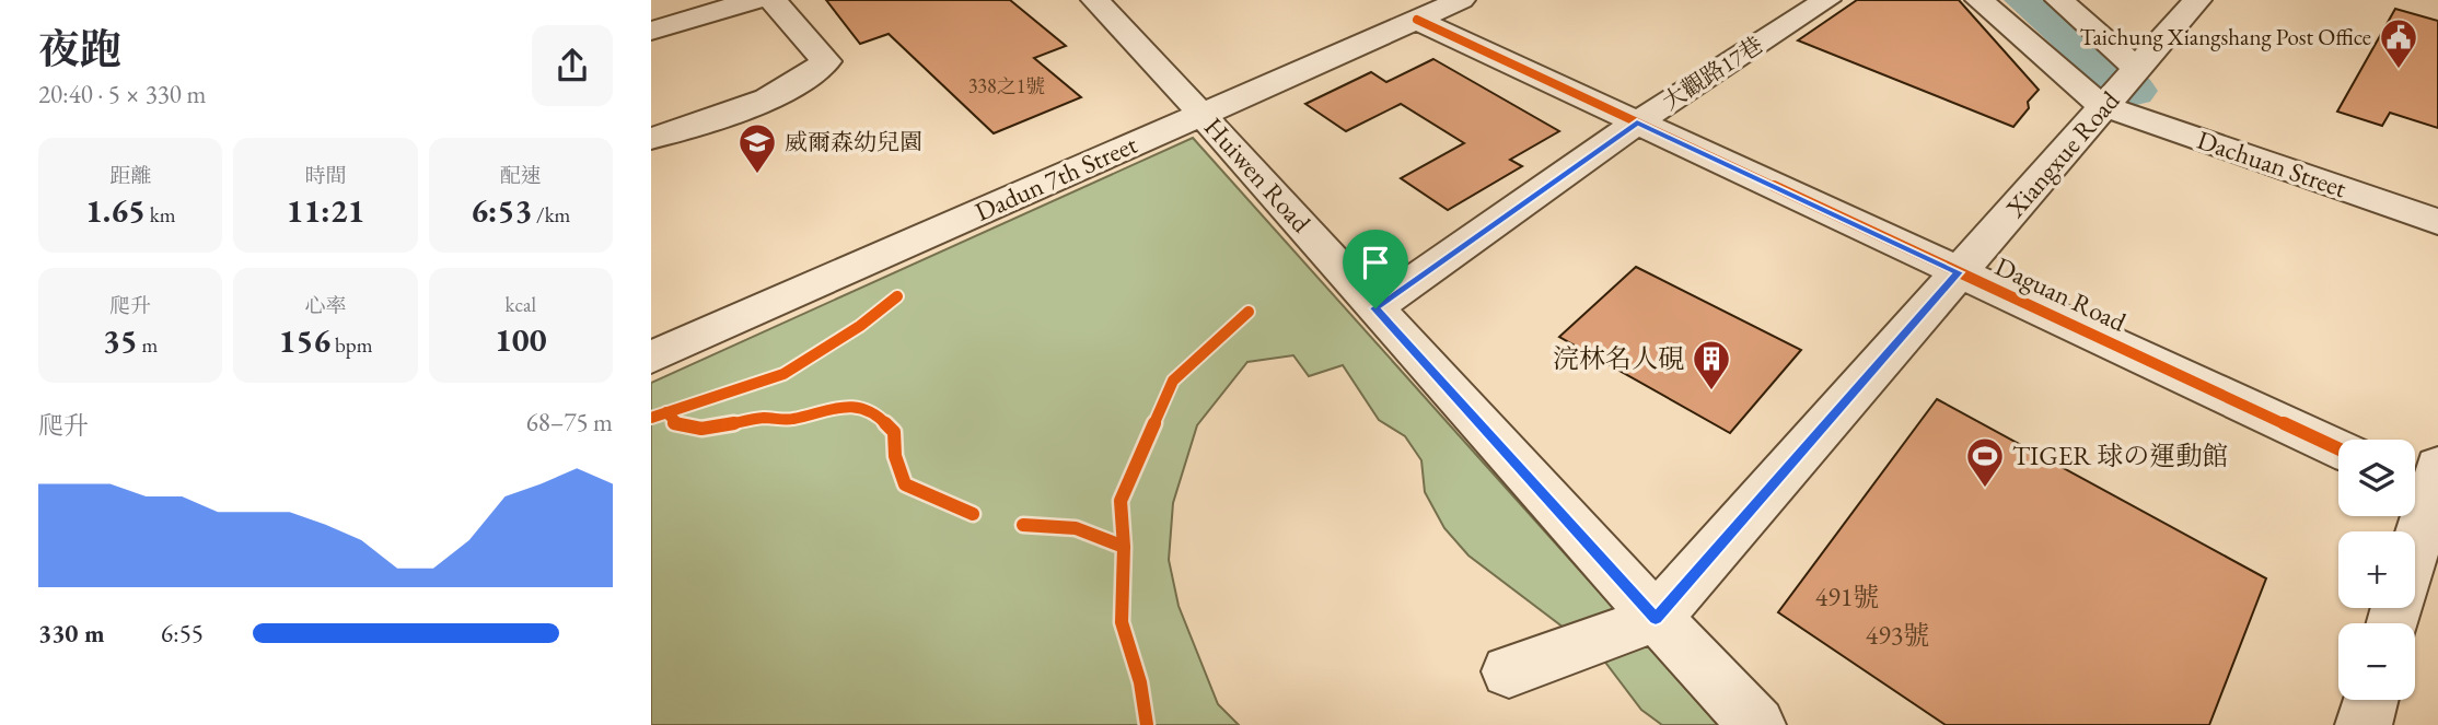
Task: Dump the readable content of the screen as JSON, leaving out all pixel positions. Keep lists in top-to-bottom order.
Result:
{
  "streets": {
    "street": [
      "大觀路17巷",
      "Xiangxue Road",
      "Dachuan Street",
      "Huiwen Road",
      "Dadun 7th Street",
      "Daguan Road"
    ]
  },
  "crossings": [
    ["大觀路17巷", "Huiwen Road"],
    ["大觀路17巷", "Daguan Road"],
    ["Xiangxue Road", "Dachuan Street"],
    ["Xiangxue Road", "Huiwen Road"],
    ["Xiangxue Road", "Daguan Road"],
    ["Huiwen Road", "Dadun 7th Street"],
    ["Dadun 7th Street", "Daguan Road"]
  ],
  "places": {
    "public building": ["Taichung Xiangshang Post Office"],
    "school or university": ["威爾森幼兒園"],
    "building": ["浣林名人硯"],
    "sports": ["TIGER 球の運動館"]
  },
  "house_numbers": ["338之1號", "491號", "493號"],
  "page": {
    "heading": ["夜跑", "20:40 · 5 × 330 m"],
    "stats": [
      ["距離", "1.65 km"],
      ["時間", "11:21"],
      ["配速", "6:53 /km"],
      ["爬升", "35 m"],
      ["心率", "156 bpm"],
      ["kcal", "100"]
    ],
    "chart": ["爬升", "68–75 m"],
    "map_buttons": ["+", "−"],
    "list": [
      {
        "name": "330 m",
        "note": "6:55"
      }
    ]
  }
}
